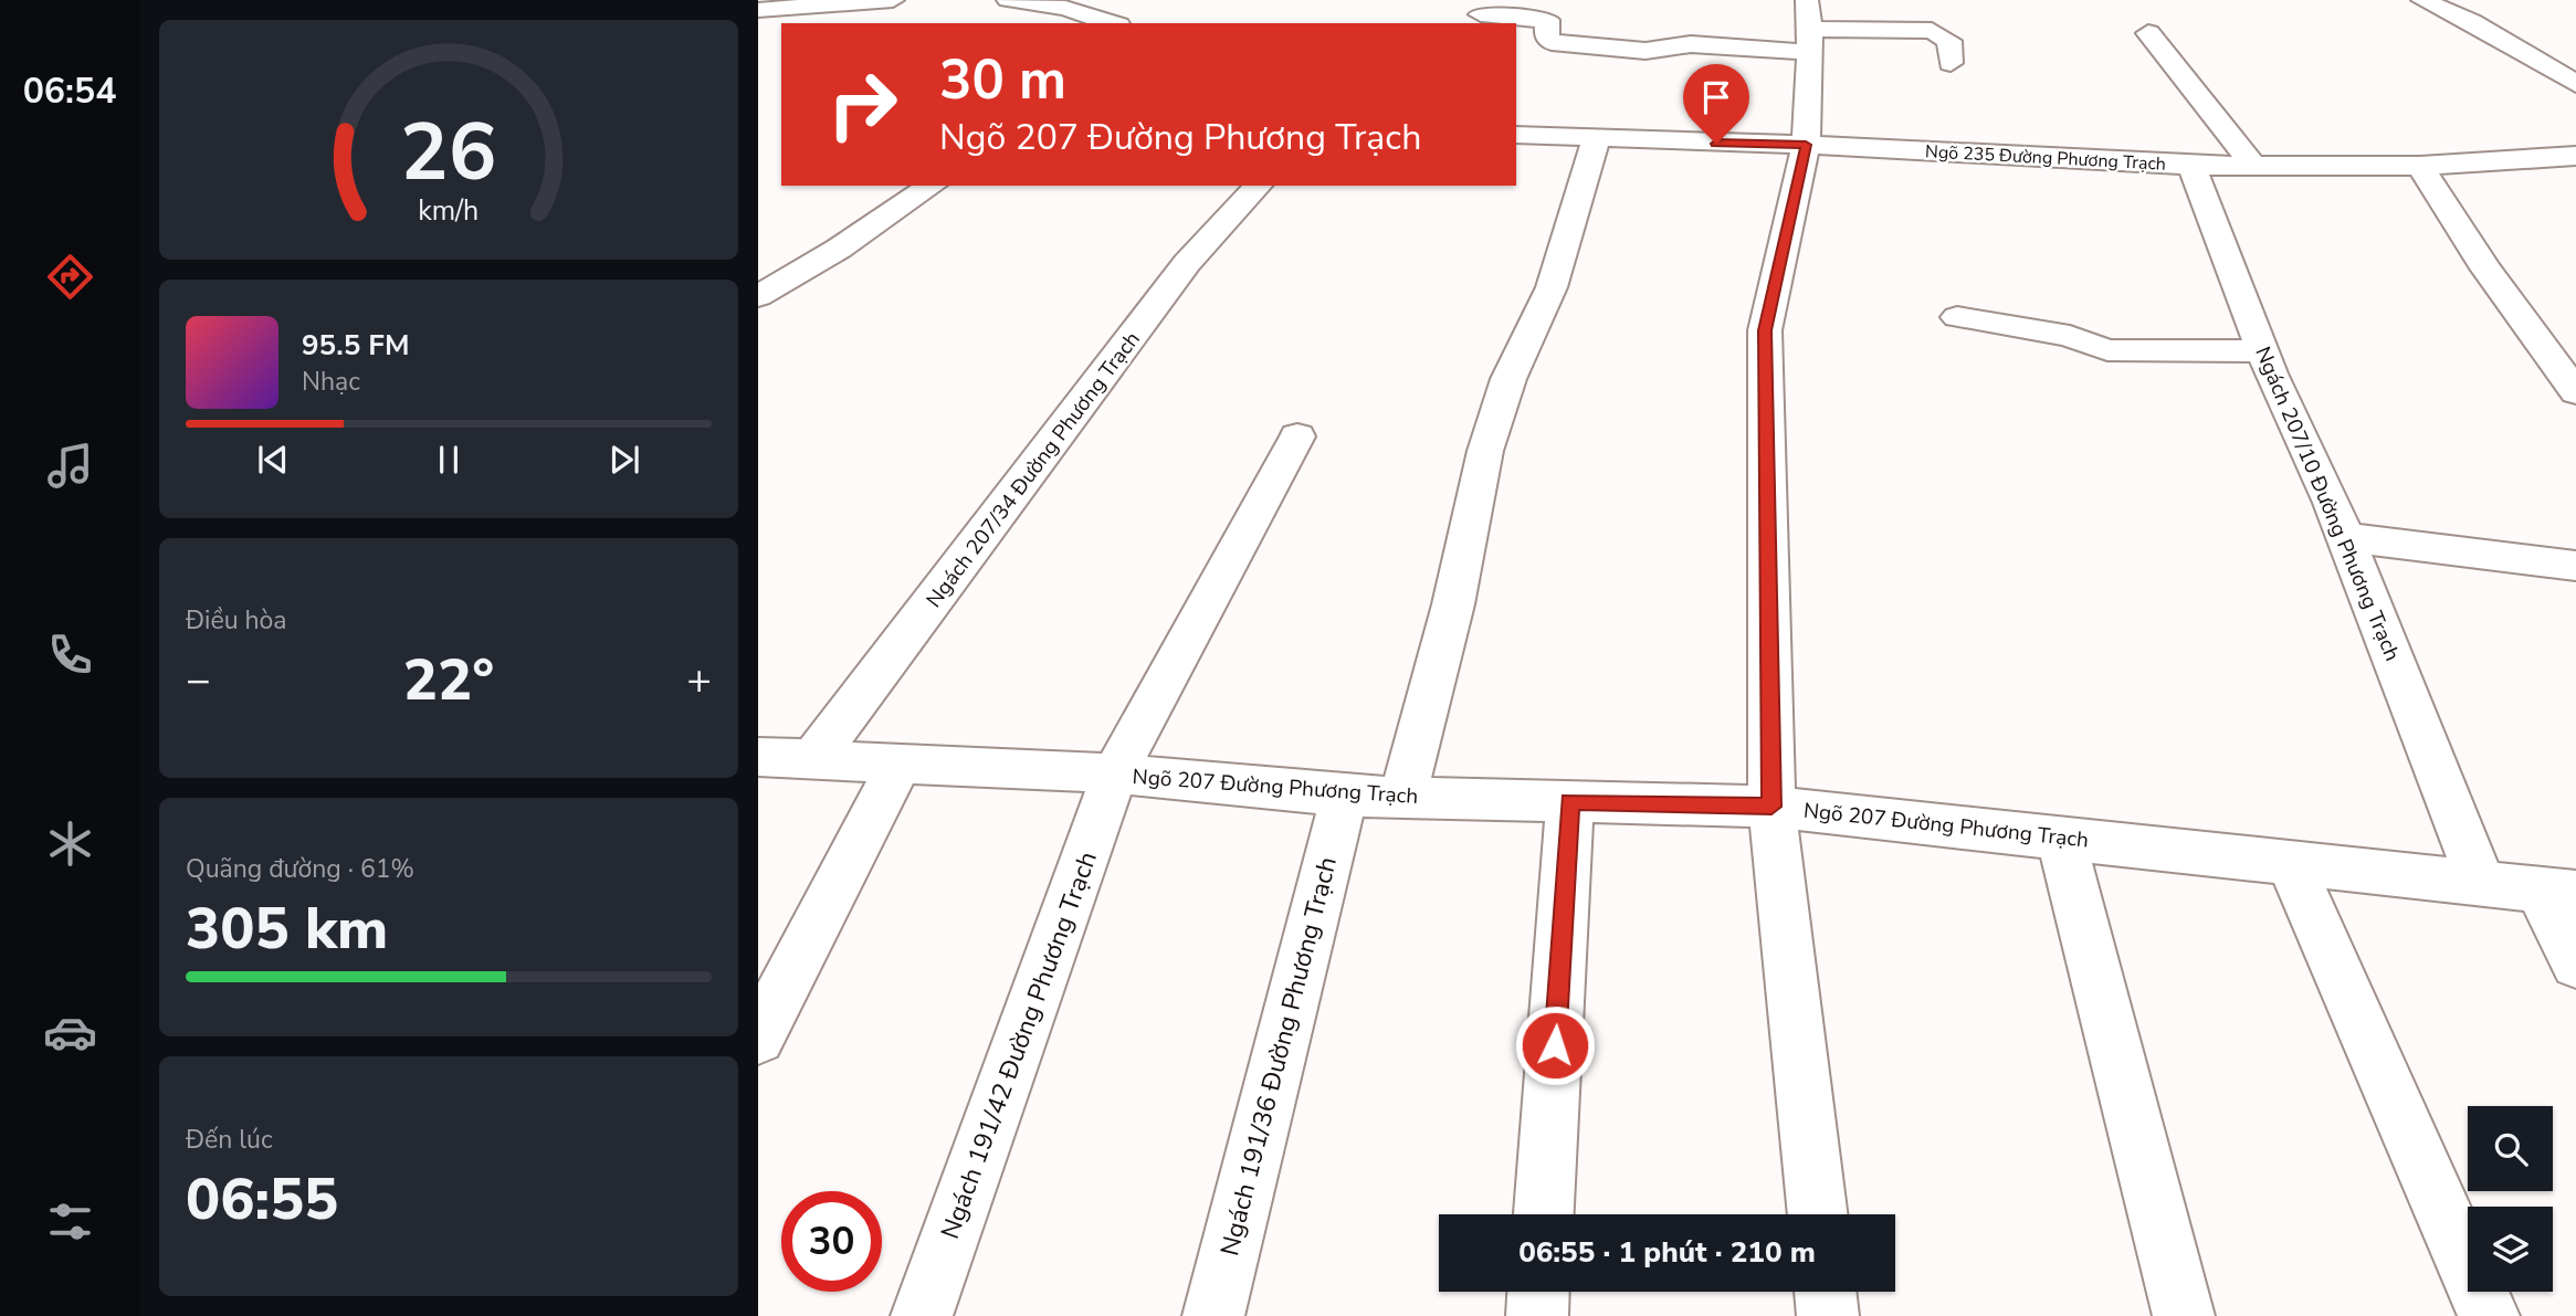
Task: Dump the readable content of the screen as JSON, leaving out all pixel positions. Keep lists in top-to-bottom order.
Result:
{
  "streets": {
    "street": [
      "Ngõ 235 Đường Phương Trạch",
      "Ngách 207/34 Đường Phương Trạch",
      "Ngách 207/10 Đường Phương Trạch",
      "Ngõ 207 Đường Phương Trạch",
      "Ngách 191/42 Đường Phương Trạch",
      "Ngách 191/36 Đường Phương Trạch"
    ]
  },
  "crossings": [
    ["Ngõ 235 Đường Phương Trạch", "Ngách 207/10 Đường Phương Trạch"],
    ["Ngách 207/34 Đường Phương Trạch", "Ngõ 207 Đường Phương Trạch"],
    ["Ngách 207/10 Đường Phương Trạch", "Ngõ 207 Đường Phương Trạch"],
    ["Ngõ 207 Đường Phương Trạch", "Ngách 191/42 Đường Phương Trạch"],
    ["Ngõ 207 Đường Phương Trạch", "Ngách 191/36 Đường Phương Trạch"]
  ],
  "page": {
    "tabs": "06:54",
    "turn": ["30 m", "Ngõ 207 Đường Phương Trạch"],
    "song": ["95.5 FM", "Nhạc"],
    "tile": [
      "Điều hòa",
      ["Quãng đường · 61%", "305 km"],
      ["Đến lúc", "06:55"]
    ],
    "heat": ["−", "22°", "+"],
    "limit": "30",
    "trip": "06:55 · 1 phút · 210 m",
    "gauge": ["26", "km/h"]
  }
}
